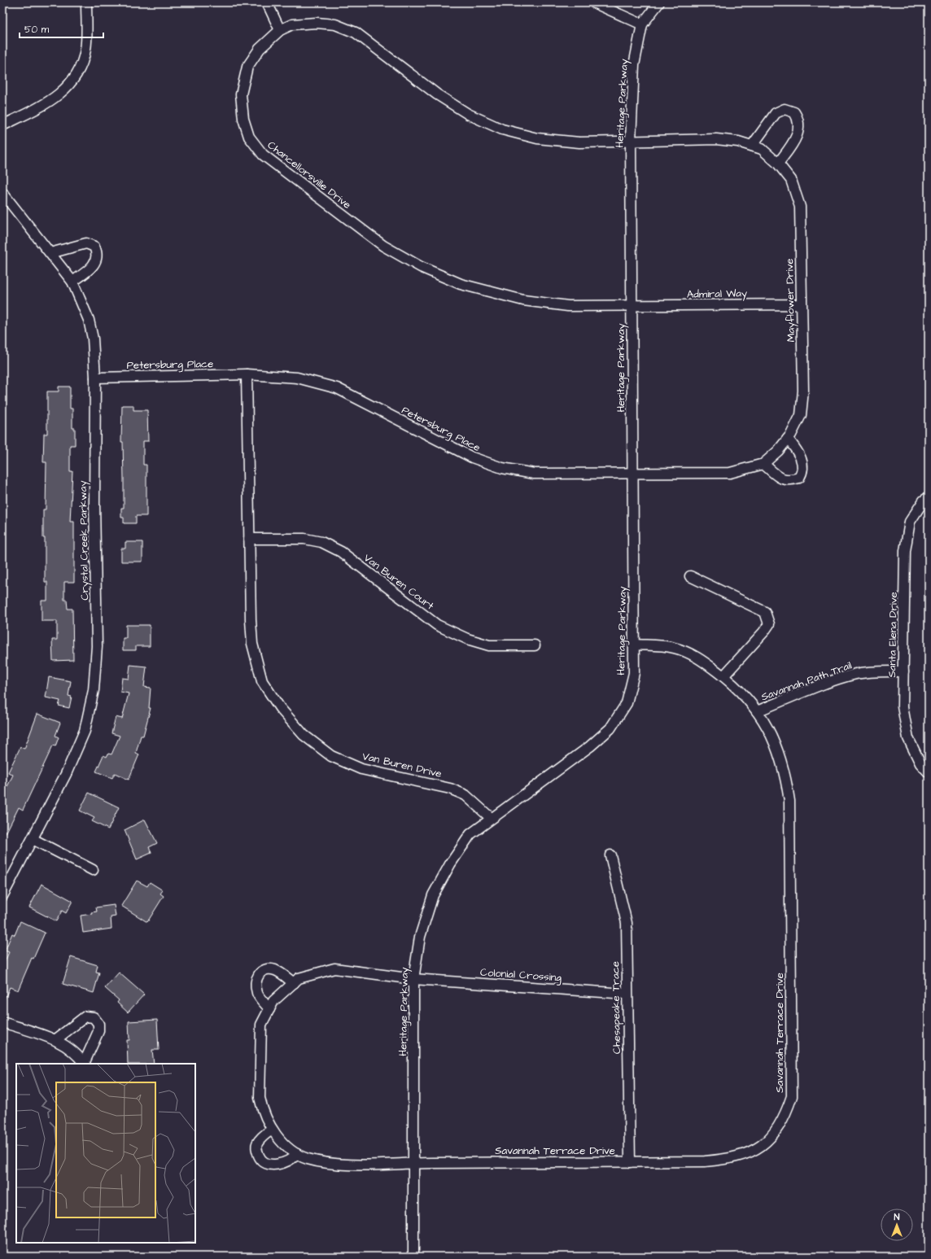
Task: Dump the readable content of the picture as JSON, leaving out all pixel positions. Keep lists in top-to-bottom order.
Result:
{
  "streets": {
    "street": [
      "Heritage Parkway",
      "Chancellorsville Drive",
      "Admiral Way",
      "Mayflower Drive",
      "Petersburg Place",
      "Crystal Creek Parkway",
      "Van Buren Court",
      "Santa Elena Drive",
      "Savannah Path Trail",
      "Van Buren Drive",
      "Colonial Crossing",
      "Chesapeake Trace",
      "Savannah Terrace Drive"
    ]
  },
  "crossings": [
    ["Heritage Parkway", "Chancellorsville Drive"],
    ["Heritage Parkway", "Admiral Way"],
    ["Heritage Parkway", "Mayflower Drive"],
    ["Heritage Parkway", "Petersburg Place"],
    ["Heritage Parkway", "Van Buren Drive"],
    ["Heritage Parkway", "Colonial Crossing"],
    ["Heritage Parkway", "Savannah Terrace Drive"],
    ["Chancellorsville Drive", "Admiral Way"],
    ["Chancellorsville Drive", "Mayflower Drive"],
    ["Admiral Way", "Mayflower Drive"],
    ["Mayflower Drive", "Petersburg Place"],
    ["Petersburg Place", "Crystal Creek Parkway"],
    ["Van Buren Court", "Van Buren Drive"],
    ["Santa Elena Drive", "Savannah Path Trail"],
    ["Savannah Path Trail", "Savannah Terrace Drive"],
    ["Colonial Crossing", "Chesapeake Trace"],
    ["Colonial Crossing", "Savannah Terrace Drive"],
    ["Chesapeake Trace", "Savannah Terrace Drive"]
  ],
  "scale_bar": "50 m",
  "north": "top"
}
